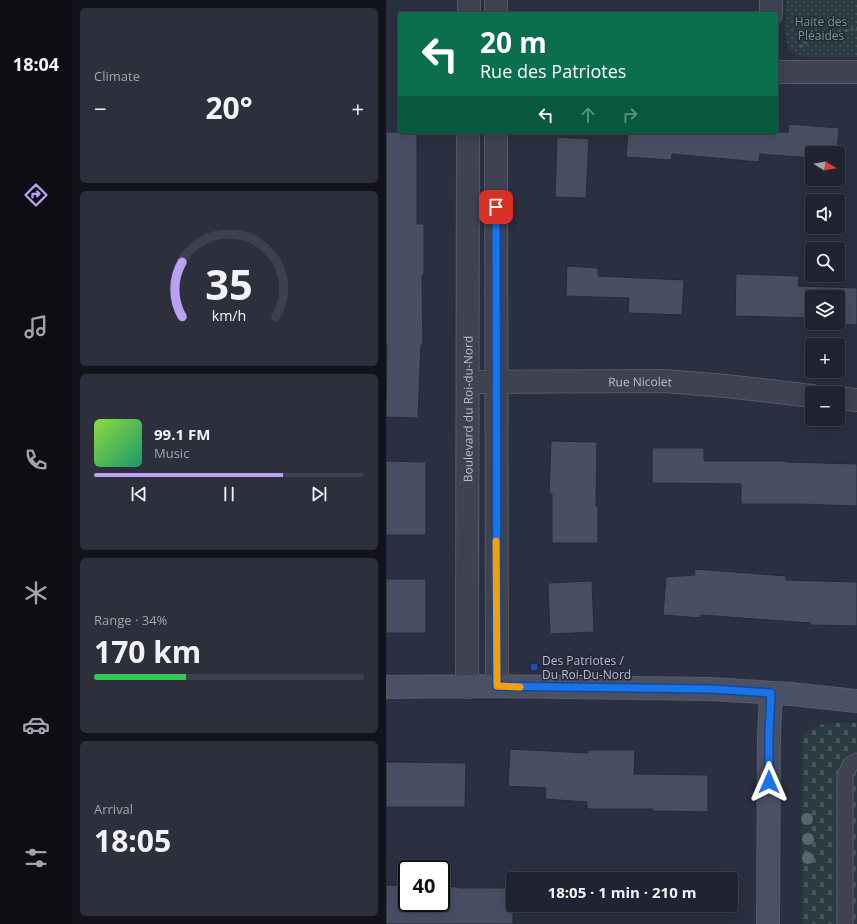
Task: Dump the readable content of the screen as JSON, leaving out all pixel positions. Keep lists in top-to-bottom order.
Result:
{
  "streets": {
    "street": ["Rue Nicolet", "Boulevard du Roi-du-Nord"]
  },
  "crossings": [
    ["Rue Nicolet", "Boulevard du Roi-du-Nord"]
  ],
  "parks": ["Haite des Pléaides"],
  "places": {
    "transit": ["Des Patriotes / Du Roi-Du-Nord"]
  },
  "north": "right",
  "page": {
    "tabs": "18:04",
    "tile": [
      "Climate",
      ["Range · 34%", "170 km"],
      ["Arrival", "18:05"]
    ],
    "turn": ["20 m", "Rue des Patriotes"],
    "heat": ["−", "20°", "+"],
    "map_buttons": ["+", "−"],
    "song": ["99.1 FM", "Music"],
    "limit": "40",
    "trip": "18:05 · 1 min · 210 m",
    "gauge": ["35", "km/h"]
  }
}
